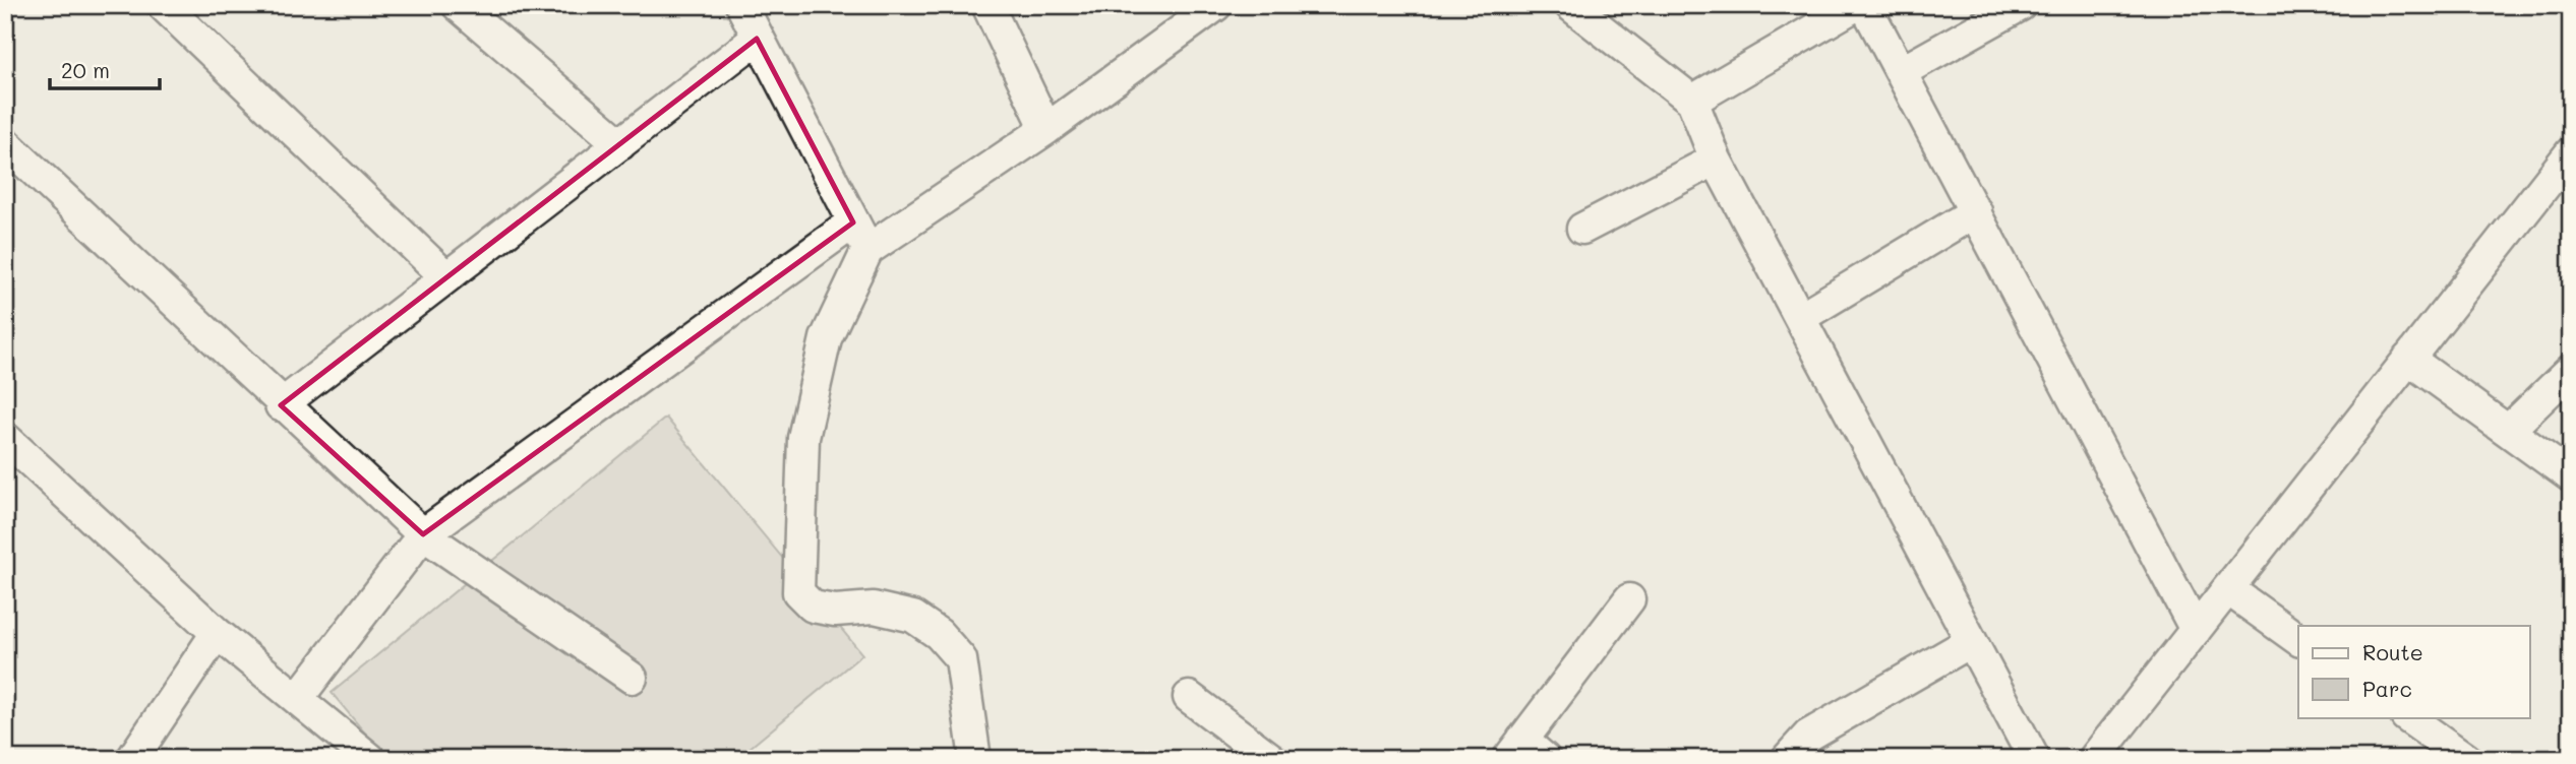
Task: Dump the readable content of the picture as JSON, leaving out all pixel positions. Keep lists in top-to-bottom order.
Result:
{
  "legend": ["Route", "Parc"],
  "scale_bar": "20 m"
}
